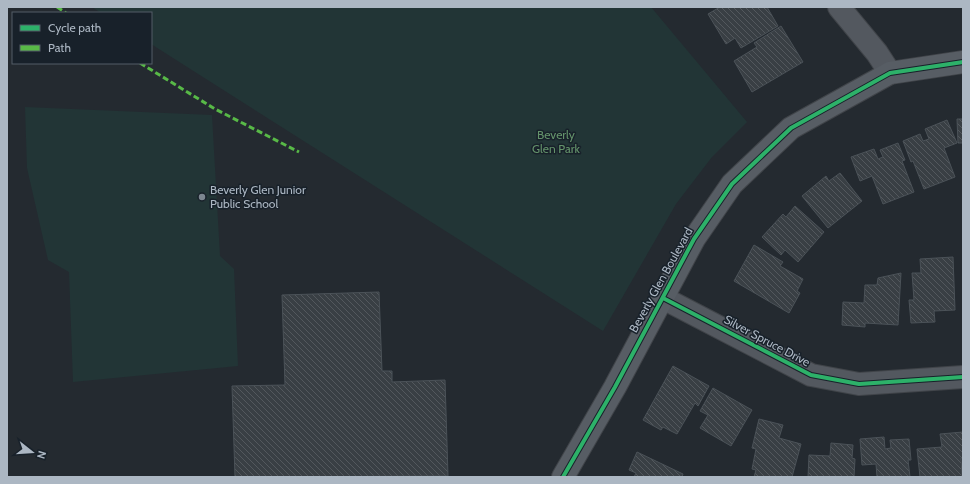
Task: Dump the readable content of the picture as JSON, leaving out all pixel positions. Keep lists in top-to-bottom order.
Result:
{
  "streets": {
    "street": ["Beverly Glen Boulevard", "Silver Spruce Drive"]
  },
  "crossings": [
    ["Beverly Glen Boulevard", "Silver Spruce Drive"]
  ],
  "parks": ["Beverly Glen Park"],
  "places": ["Beverly Glen Junior Public School"],
  "legend": ["Cycle path", "Path"],
  "north": "right"
}
